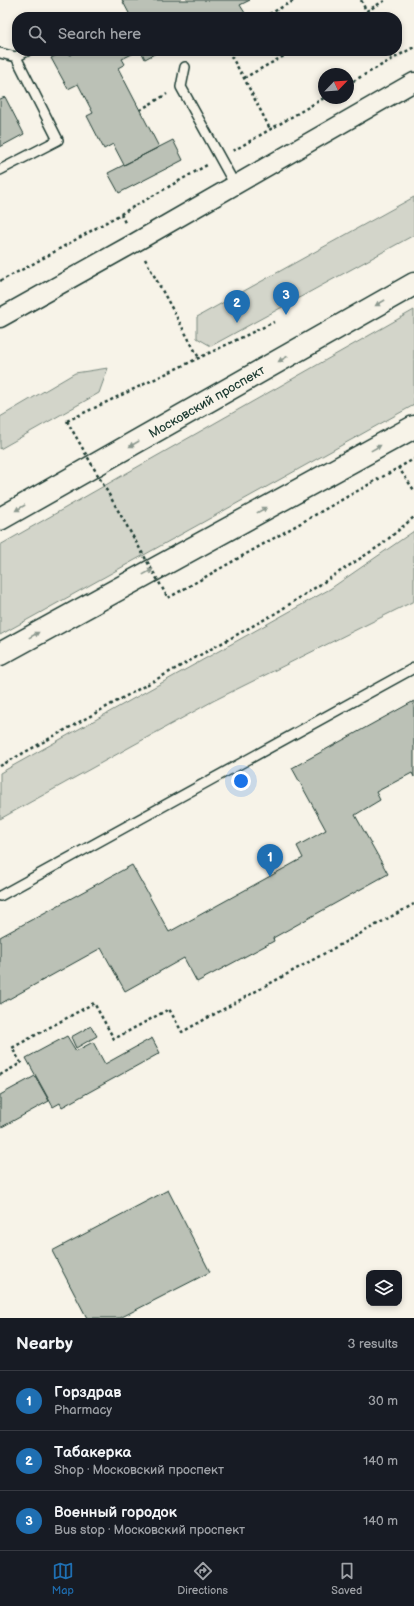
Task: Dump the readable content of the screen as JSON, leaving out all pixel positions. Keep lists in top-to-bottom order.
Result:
{
  "streets": {
    "main road": ["Московский проспект"]
  },
  "north": "top right",
  "page": {
    "search": "Search here",
    "pins": ["3", "2", "1"],
    "heading": ["Nearby", "3 results"],
    "list": [
      {
        "mark": "1",
        "name": "Горздрав",
        "note": "Pharmacy",
        "value": "30 m"
      },
      {
        "mark": "2",
        "name": "Табакерка",
        "note": "Shop · Московский проспект",
        "value": "140 m"
      },
      {
        "mark": "3",
        "name": "Военный городок",
        "note": "Bus stop · Московский проспект",
        "value": "140 m"
      }
    ],
    "nav": ["Map", "Directions", "Saved"]
  }
}
